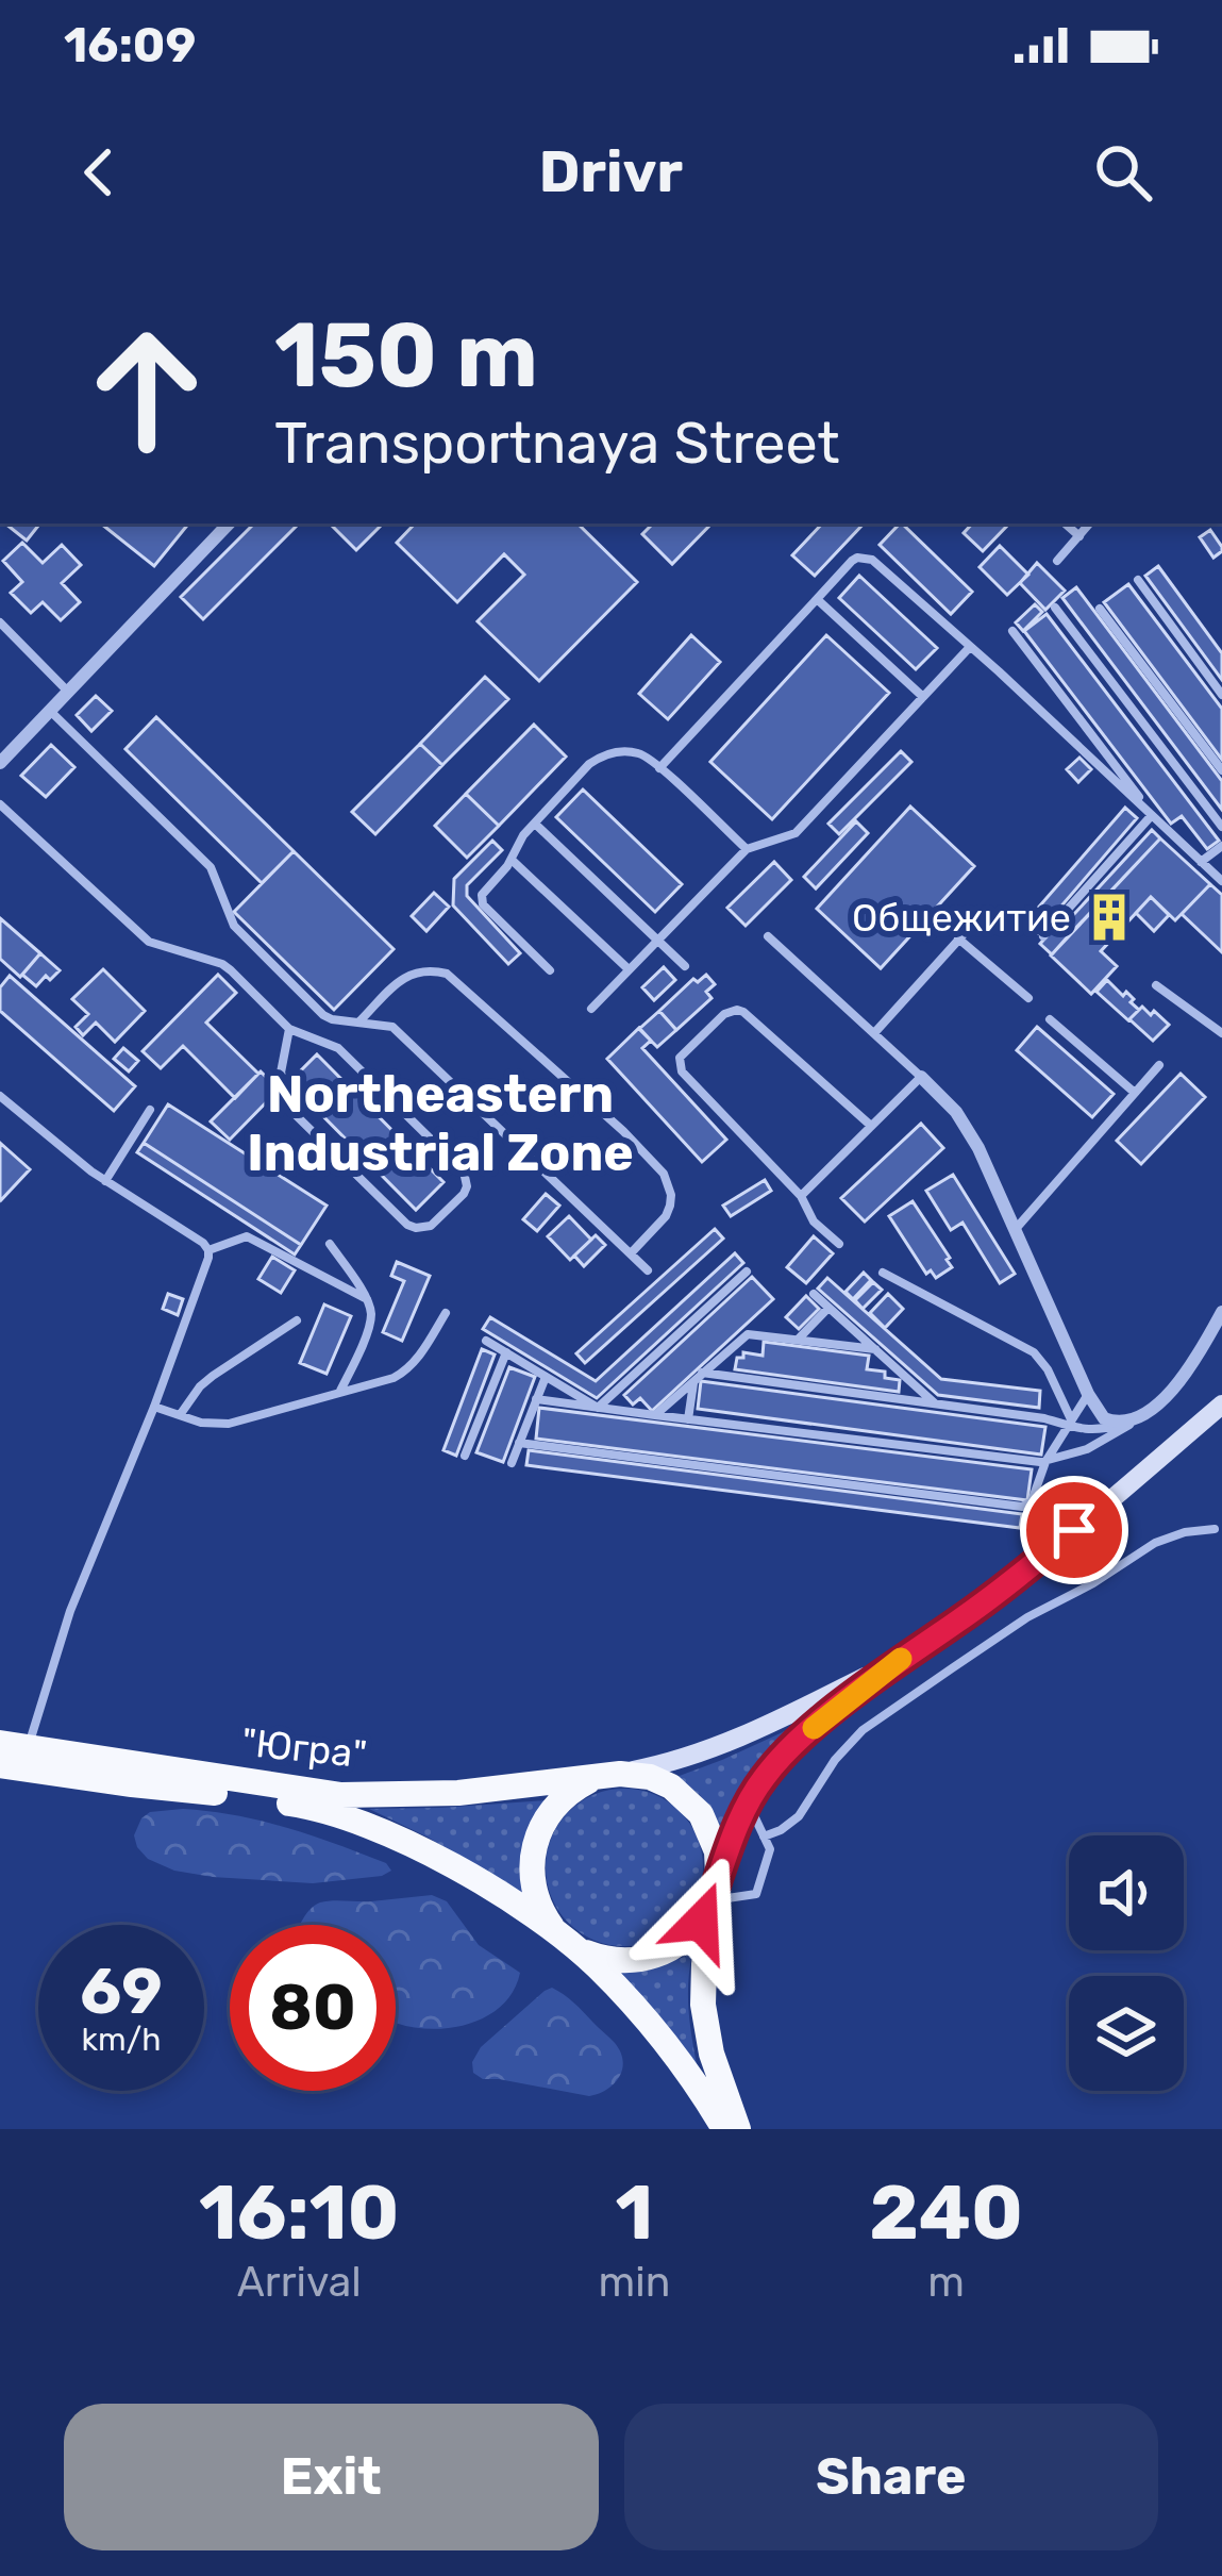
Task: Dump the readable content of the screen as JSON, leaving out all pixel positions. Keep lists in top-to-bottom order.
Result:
{
  "streets": {
    "highway": ["\"Югра\""]
  },
  "districts": ["Northeastern Industrial Zone"],
  "places": {
    "building": ["Общежитие"]
  },
  "page": {
    "status": "16:09",
    "header": "Drivr",
    "turn": ["150 m", "Transportnaya Street"],
    "speed": "69 km/h",
    "limit": "80",
    "eta": [
      "16:10",
      "Arrival",
      "1",
      "min",
      "240",
      "m"
    ],
    "buttons": ["Exit", "Share"]
  }
}
